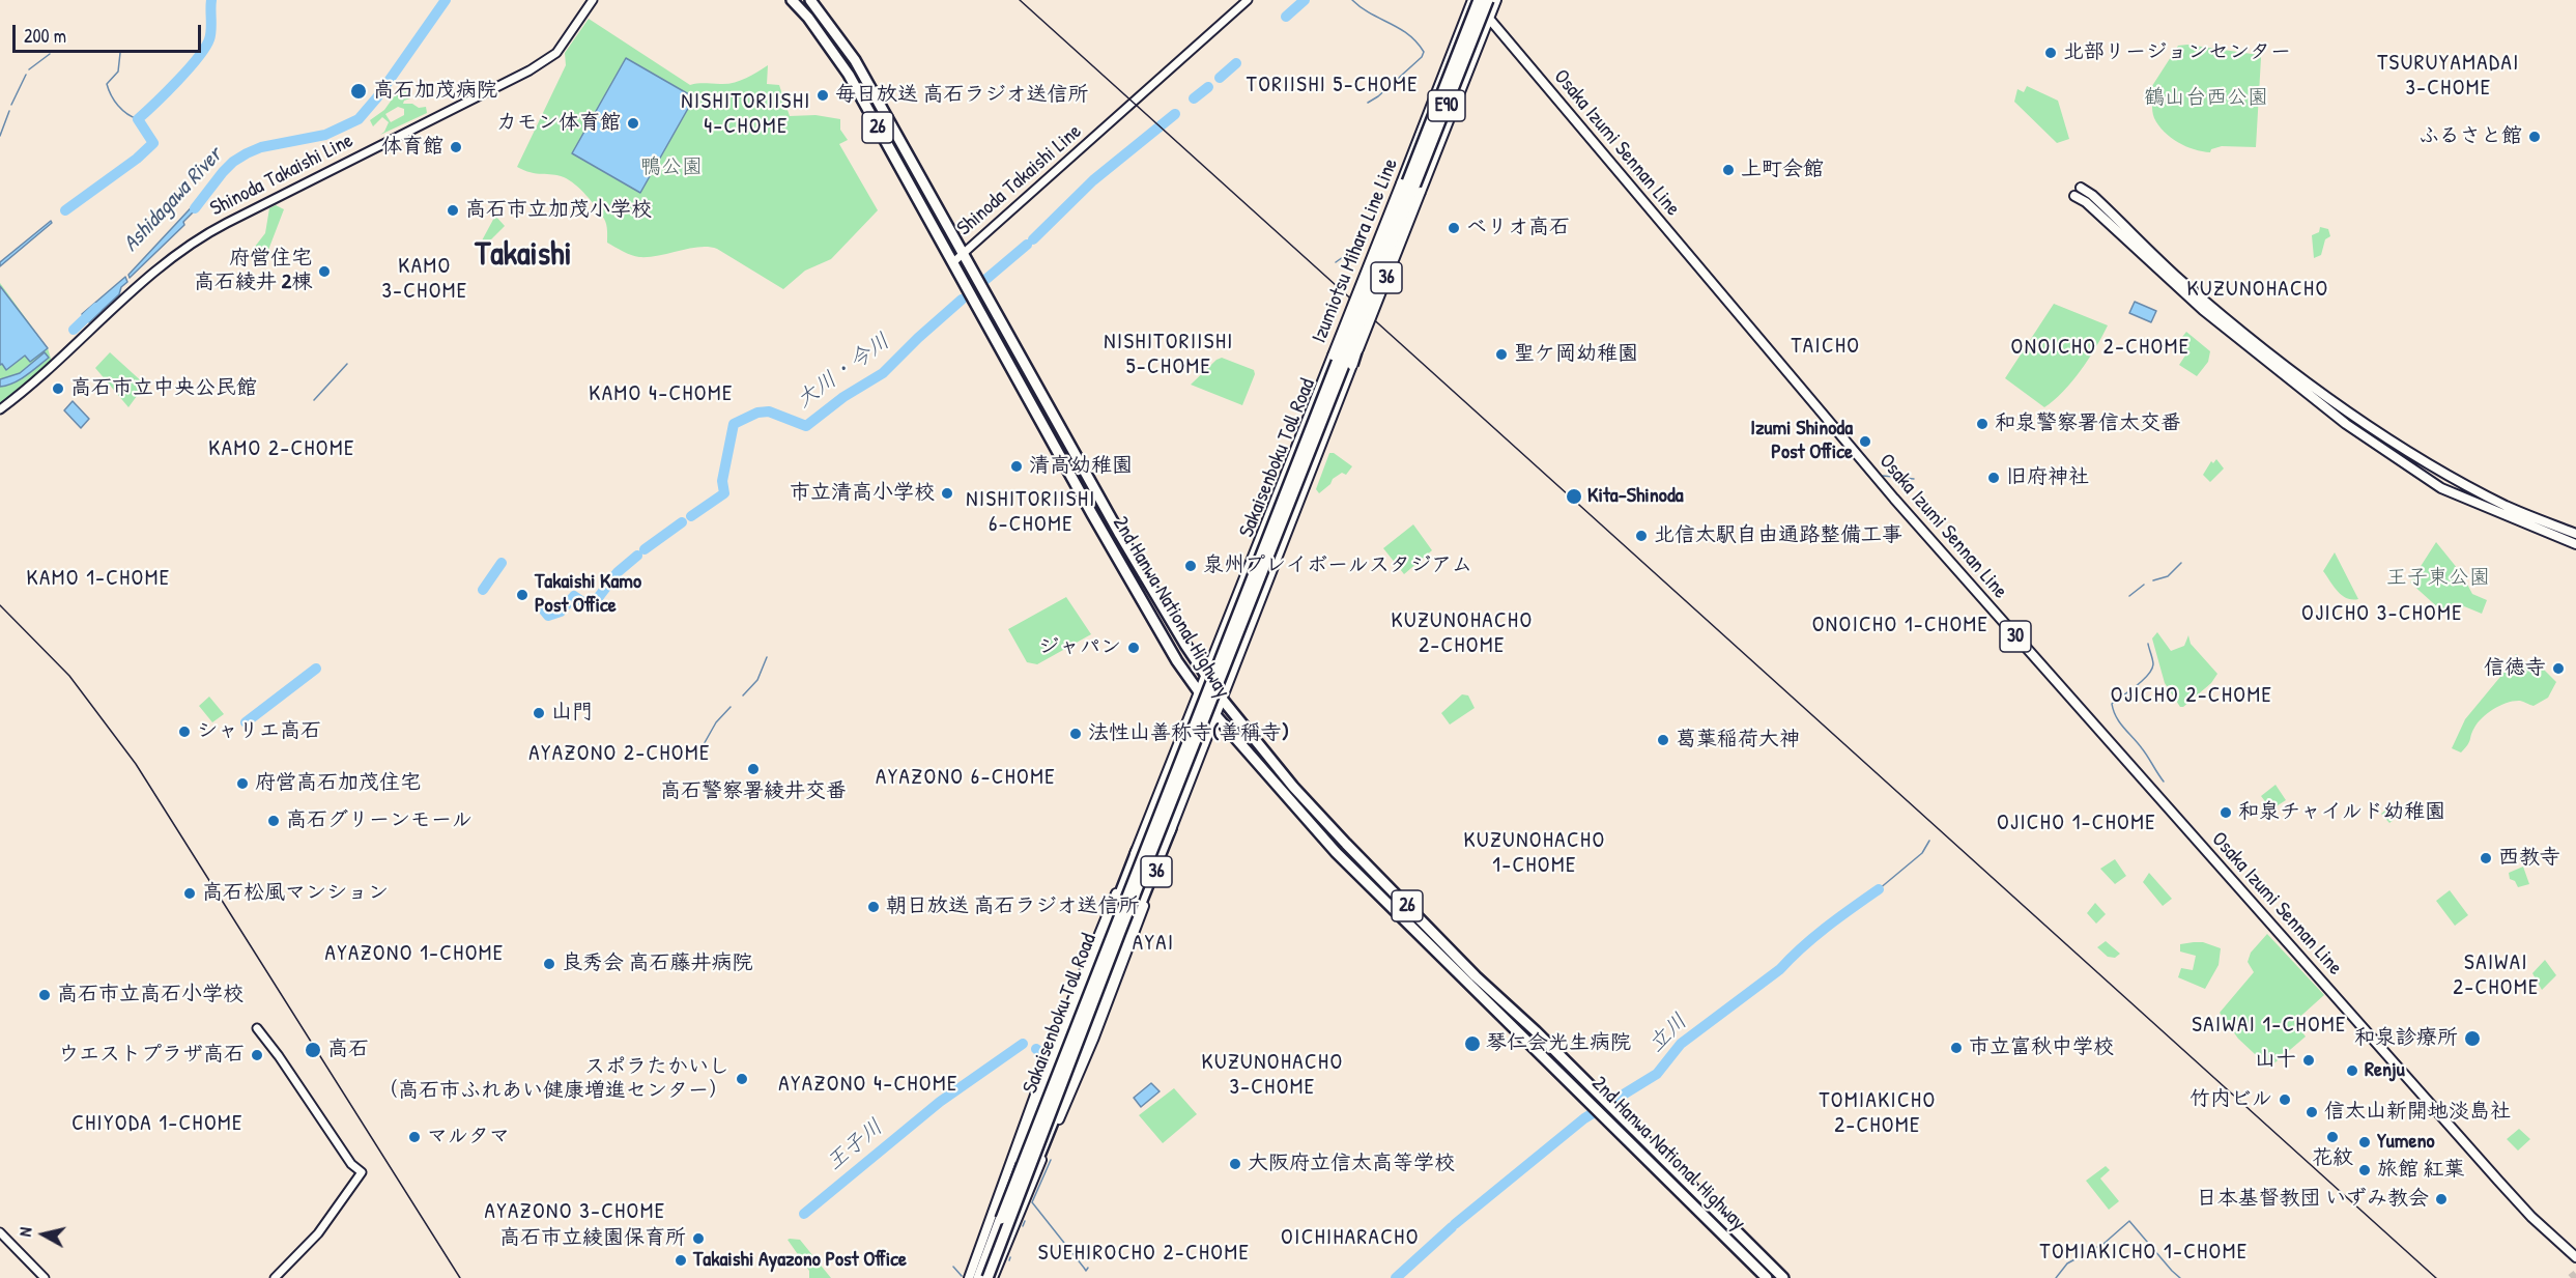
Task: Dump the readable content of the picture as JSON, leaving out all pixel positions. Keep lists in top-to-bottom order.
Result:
{
  "streets": {
    "highway": [
      "E90",
      "26",
      "Sakaisenboku Toll Road",
      "2nd Hanwa National Highway"
    ],
    "main road": [
      "Osaka Izumi Sennan Line",
      "Shinoda Takaishi Line",
      "Izumiotsu Mihara Line Line",
      "36",
      "30"
    ]
  },
  "crossings": [
    ["Osaka Izumi Sennan Line", "Izumiotsu Mihara Line Line"],
    ["Shinoda Takaishi Line", "2nd Hanwa National Highway"],
    ["Izumiotsu Mihara Line Line", "2nd Hanwa National Highway"]
  ],
  "districts": [
    "TSURUYAMADAI 3-CHOME",
    "TORIISHI 5-CHOME",
    "NISHITORIISHI 4-CHOME",
    "Takaishi",
    "KAMO 3-CHOME",
    "KUZUNOHACHO",
    "NISHITORIISHI 5-CHOME",
    "TAICHO",
    "ONOICHO 2-CHOME",
    "KAMO 4-CHOME",
    "KAMO 2-CHOME",
    "NISHITORIISHI 6-CHOME",
    "KAMO 1-CHOME",
    "OJICHO 3-CHOME",
    "KUZUNOHACHO 2-CHOME",
    "ONOICHO 1-CHOME",
    "OJICHO 2-CHOME",
    "AYAZONO 2-CHOME",
    "AYAZONO 6-CHOME",
    "OJICHO 1-CHOME",
    "KUZUNOHACHO 1-CHOME",
    "AYAI",
    "AYAZONO 1-CHOME",
    "SAIWAI 2-CHOME",
    "SAIWAI 1-CHOME",
    "KUZUNOHACHO 3-CHOME",
    "AYAZONO 4-CHOME",
    "TOMIAKICHO 2-CHOME",
    "CHIYODA 1-CHOME",
    "AYAZONO 3-CHOME",
    "OICHIHARACHO",
    "TOMIAKICHO 1-CHOME",
    "SUEHIROCHO 2-CHOME"
  ],
  "water": [
    "Ashidagawa River",
    "大川・今川",
    "立川",
    "王子川"
  ],
  "parks": ["鶴山台西公園", "鴨公園", "王子東公園"],
  "places": [
    "北部リージョンセンター",
    "高石加茂病院",
    "毎日放送 高石ラジオ送信所",
    "カモン体育館",
    "ふるさと館",
    "体育館",
    "上町会館",
    "高石市立加茂小学校",
    "ベリオ高石",
    "府営住宅 高石綾井 2棟",
    "聖ケ岡幼稚園",
    "高石市立中央公民館",
    "和泉警察署信太交番",
    "Izumi Shinoda Post Office",
    "清高幼稚園",
    "旧府神社",
    "市立清高小学校",
    "Kita-Shinoda",
    "北信太駅自由通路整備工事",
    "泉州プレイボールスタジアム",
    "Takaishi Kamo Post Office",
    "ジャパン",
    "信徳寺",
    "山門",
    "シャリエ高石",
    "法性山善称寺(善稱寺)",
    "葛葉稲荷大神",
    "高石警察署綾井交番",
    "府営高石加茂住宅",
    "和泉チャイルド幼稚園",
    "高石グリーンモール",
    "西教寺",
    "高石松風マンション",
    "朝日放送 高石ラジオ送信所",
    "良秀会 高石藤井病院",
    "高石市立高石小学校",
    "和泉診療所",
    "琴仁会光生病院",
    "市立富秋中学校",
    "高石",
    "ウエストプラザ高石",
    "山十",
    "Renju",
    "スポラたかいし （高石市ふれあい健康増進センター）",
    "竹内ビル",
    "信太山新開地淡島社",
    "マルタマ",
    "花紋",
    "Yumeno",
    "大阪府立信太高等学校",
    "旅館 紅葉",
    "日本基督教団 いずみ教会",
    "高石市立綾園保育所",
    "Takaishi Ayazono Post Office"
  ],
  "scale_bar": "200 m",
  "north": "left"
}
